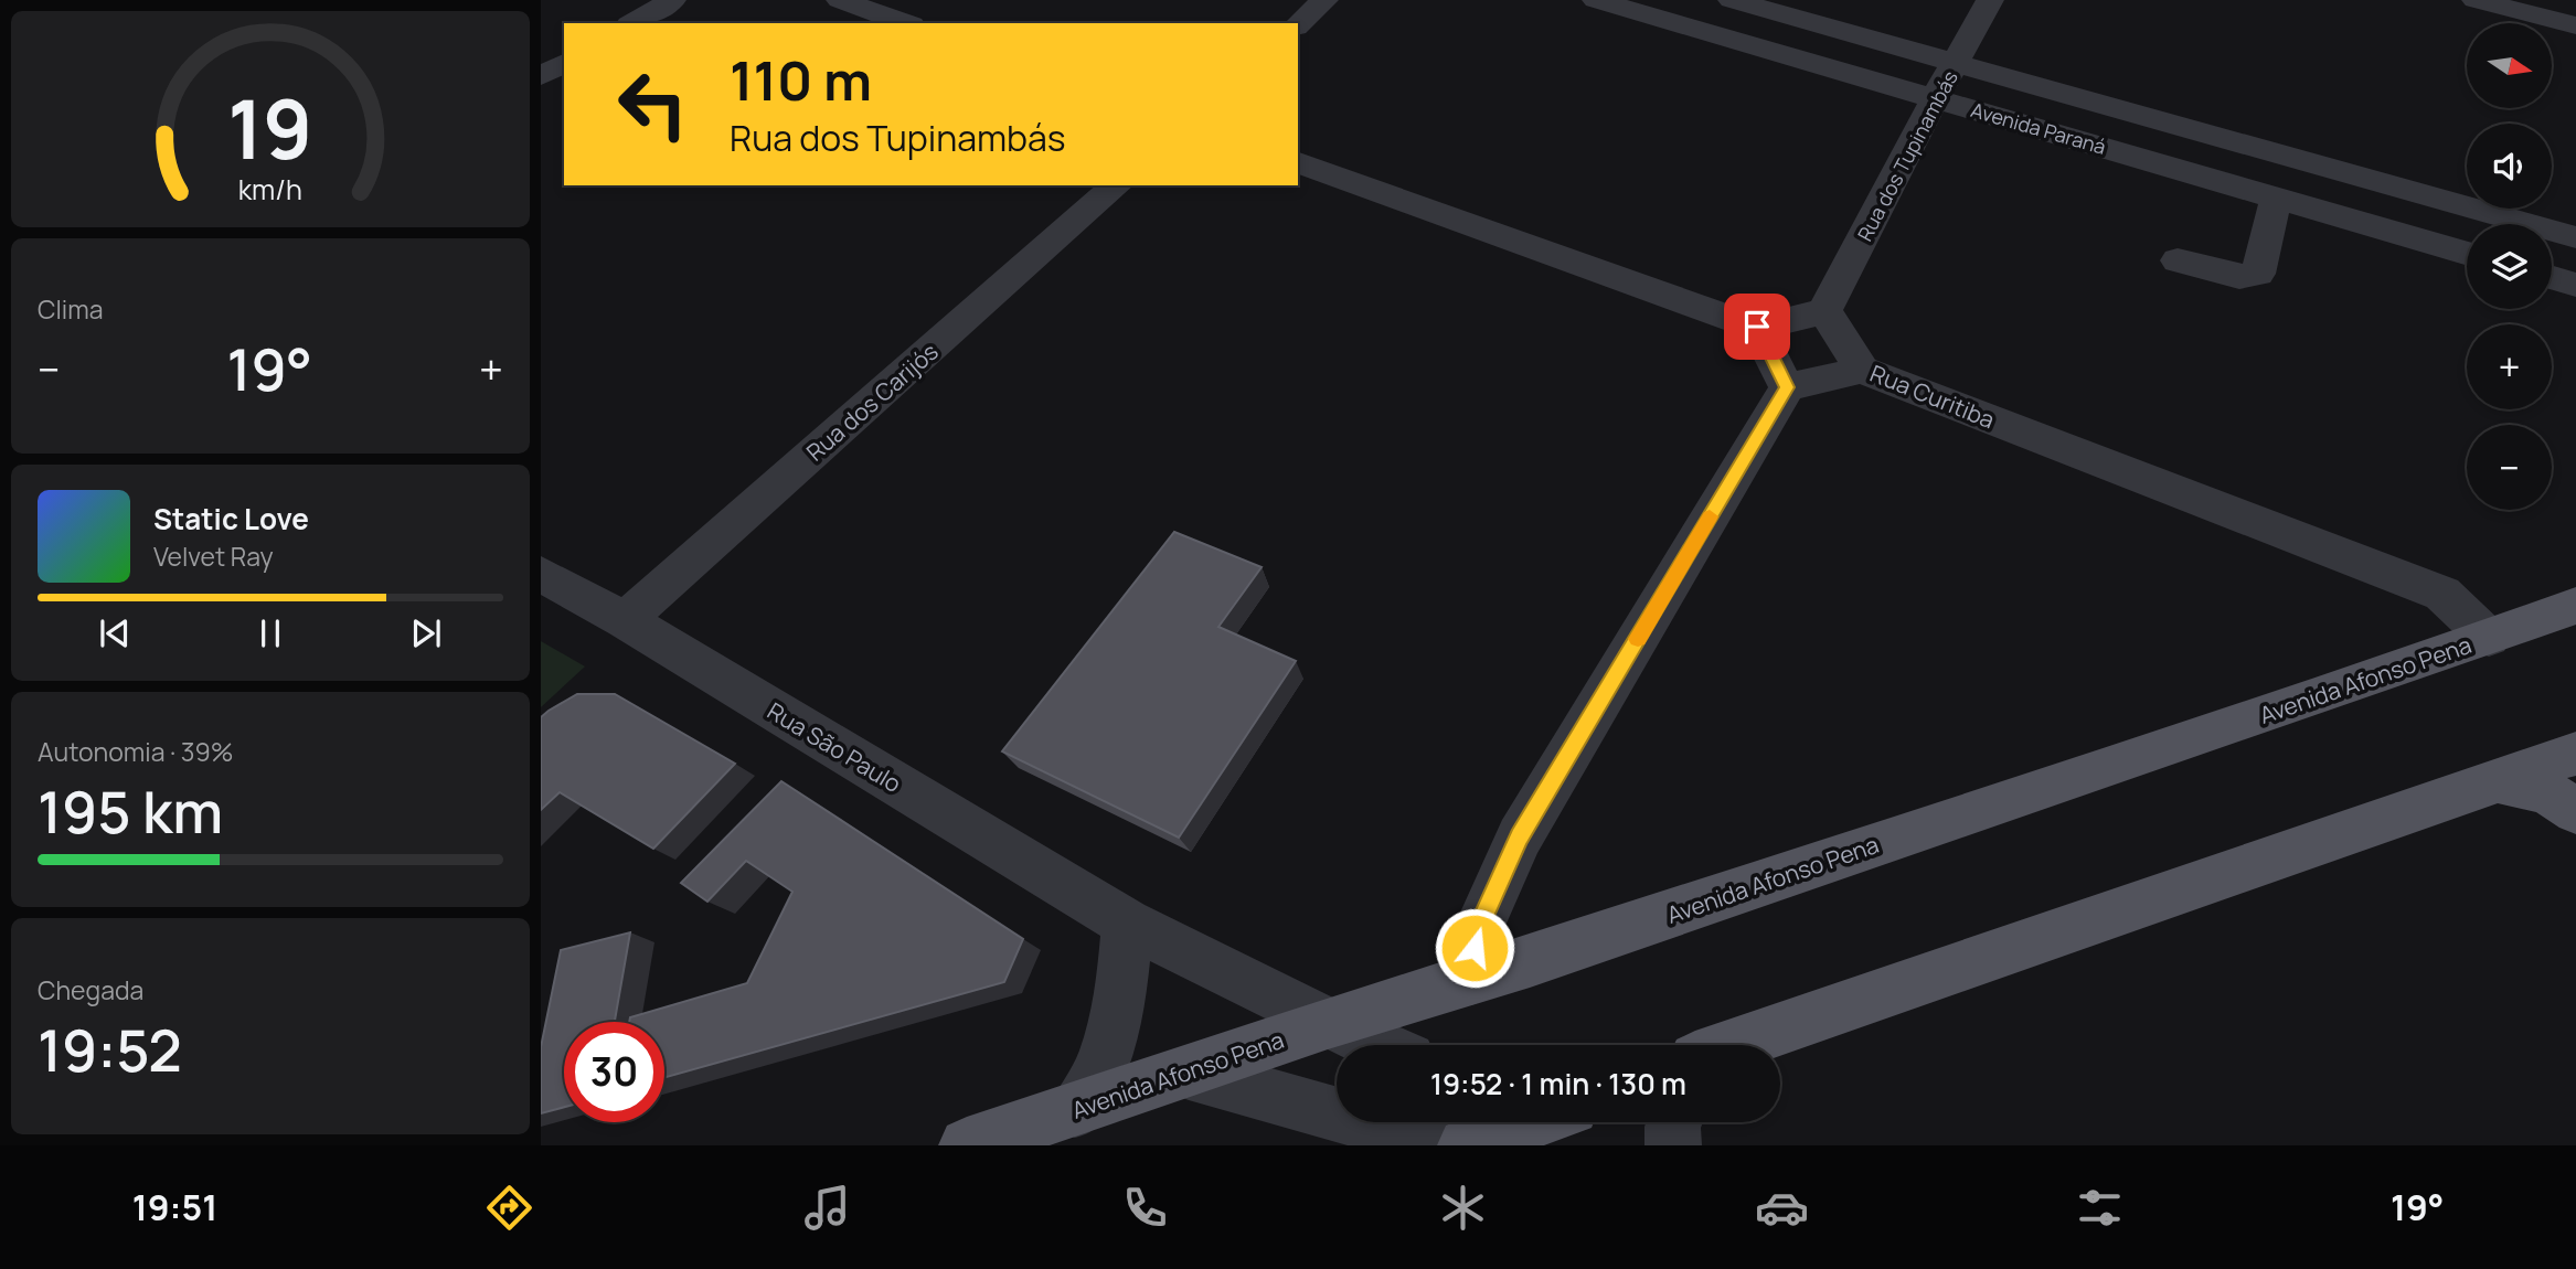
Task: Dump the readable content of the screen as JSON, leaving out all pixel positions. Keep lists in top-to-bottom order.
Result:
{
  "streets": {
    "main road": ["Avenida Afonso Pena"],
    "street": [
      "Avenida Paraná",
      "Rua dos Tupinambás",
      "Rua Curitiba",
      "Rua dos Carijós",
      "Rua São Paulo"
    ]
  },
  "crossings": [
    ["Avenida Paraná", "Rua dos Tupinambás"],
    ["Rua dos Tupinambás", "Rua Curitiba"],
    ["Rua Curitiba", "Avenida Afonso Pena"],
    ["Rua dos Carijós", "Rua São Paulo"],
    ["Avenida Afonso Pena", "Rua São Paulo"]
  ],
  "north": "right",
  "page": {
    "map_buttons": ["+", "−"],
    "turn": ["110 m", "Rua dos Tupinambás"],
    "tile": [
      "Clima",
      ["Autonomia · 39%", "195 km"],
      ["Chegada", "19:52"]
    ],
    "heat": ["−", "19°", "+"],
    "song": ["Static Love", "Velvet Ray"],
    "limit": "30",
    "trip": "19:52 · 1 min · 130 m",
    "tabs": ["19:51", "19°"],
    "gauge": ["19", "km/h"]
  }
}
